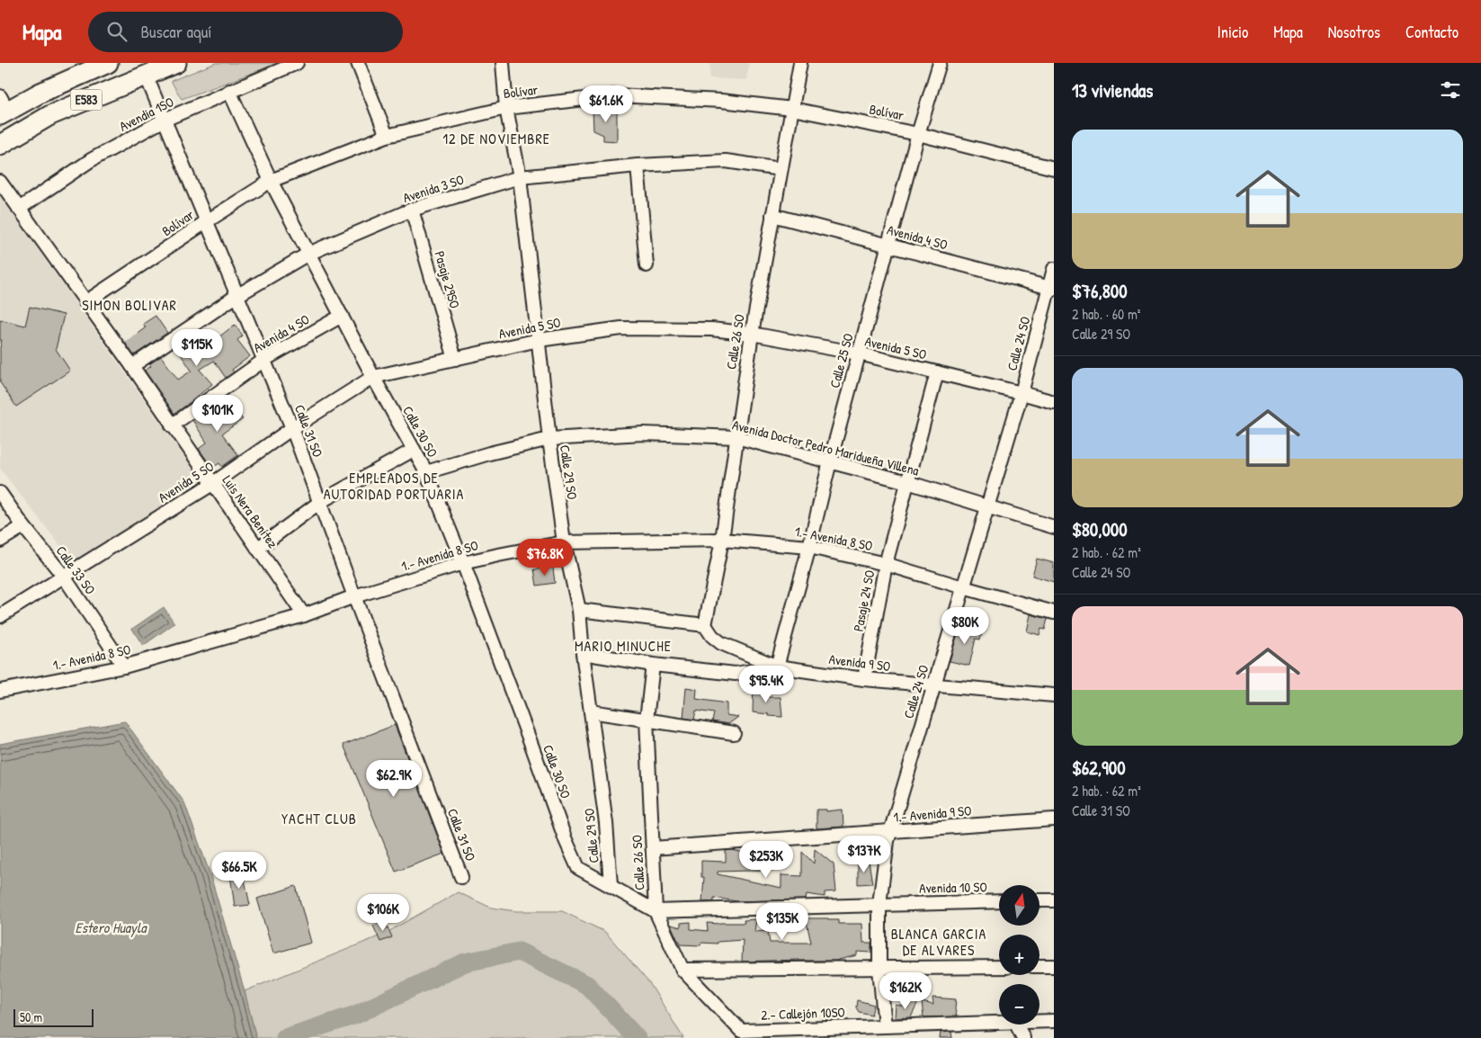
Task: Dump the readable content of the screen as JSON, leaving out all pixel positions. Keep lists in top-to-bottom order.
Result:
{
  "streets": {
    "main road": ["E583"],
    "street": [
      "Bolívar",
      "Avendia 1SO",
      "Avenida 3 SO",
      "Avenida 4 SO",
      "Pasaje 29SO",
      "Avenida 5 SO",
      "Calle 26 SO",
      "Calle 24 SO",
      "Calle 25 SO",
      "Calle 31 SO",
      "Calle 30 SO",
      "Avenida Doctor Pedro Maridueña Villena",
      "Calle 29 SO",
      "Luis Nera Benitez",
      "1.- Avenida 8 SO",
      "Calle 33 SO",
      "Pasaje 24 SO",
      "Avenida 9 SO",
      "1.- Avenida 9 SO",
      "Avenida 10 SO",
      "2.- Callejón 10SO"
    ]
  },
  "crossings": [
    ["Bolívar", "Calle 26 SO"],
    ["Bolívar", "Calle 25 SO"],
    ["Bolívar", "Calle 31 SO"],
    ["Bolívar", "Calle 30 SO"],
    ["Bolívar", "Calle 29 SO"],
    ["Bolívar", "Luis Nera Benitez"],
    ["E583", "Calle 31 SO"],
    ["Avendia 1SO", "Calle 31 SO"],
    ["Avendia 1SO", "Calle 30 SO"],
    ["Avendia 1SO", "Luis Nera Benitez"],
    ["Avenida 3 SO", "Pasaje 29SO"],
    ["Avenida 3 SO", "Calle 26 SO"],
    ["Avenida 3 SO", "Calle 31 SO"],
    ["Avenida 3 SO", "Calle 30 SO"],
    ["Avenida 3 SO", "Calle 29 SO"],
    ["Avenida 3 SO", "Luis Nera Benitez"],
    ["Avenida 4 SO", "Calle 26 SO"],
    ["Avenida 4 SO", "Calle 24 SO"],
    ["Avenida 4 SO", "Calle 25 SO"],
    ["Avenida 4 SO", "Calle 31 SO"],
    ["Avenida 4 SO", "Calle 30 SO"],
    ["Avenida 4 SO", "Luis Nera Benitez"],
    ["Pasaje 29SO", "Avenida 5 SO"],
    ["Avenida 5 SO", "Calle 26 SO"],
    ["Avenida 5 SO", "Calle 24 SO"],
    ["Avenida 5 SO", "Calle 25 SO"],
    ["Avenida 5 SO", "Calle 31 SO"],
    ["Avenida 5 SO", "Calle 30 SO"],
    ["Avenida 5 SO", "Calle 29 SO"],
    ["Avenida 5 SO", "Luis Nera Benitez"],
    ["Avenida 5 SO", "Calle 33 SO"],
    ["Avenida 5 SO", "Pasaje 24 SO"],
    ["Calle 26 SO", "Avenida Doctor Pedro Maridueña Villena"],
    ["Calle 26 SO", "1.- Avenida 8 SO"],
    ["Calle 26 SO", "Avenida 9 SO"],
    ["Calle 26 SO", "1.- Avenida 9 SO"],
    ["Calle 26 SO", "Avenida 10 SO"],
    ["Calle 26 SO", "2.- Callejón 10SO"],
    ["Calle 24 SO", "Avenida Doctor Pedro Maridueña Villena"],
    ["Calle 24 SO", "1.- Avenida 8 SO"],
    ["Calle 24 SO", "Avenida 9 SO"],
    ["Calle 24 SO", "1.- Avenida 9 SO"],
    ["Calle 24 SO", "Avenida 10 SO"],
    ["Calle 24 SO", "2.- Callejón 10SO"],
    ["Calle 25 SO", "Avenida Doctor Pedro Maridueña Villena"],
    ["Calle 25 SO", "1.- Avenida 8 SO"],
    ["Calle 25 SO", "Avenida 9 SO"],
    ["Calle 31 SO", "1.- Avenida 8 SO"],
    ["Calle 30 SO", "Avenida Doctor Pedro Maridueña Villena"],
    ["Calle 30 SO", "Calle 29 SO"],
    ["Calle 30 SO", "1.- Avenida 8 SO"],
    ["Avenida Doctor Pedro Maridueña Villena", "Calle 29 SO"],
    ["Avenida Doctor Pedro Maridueña Villena", "Pasaje 24 SO"],
    ["Calle 29 SO", "1.- Avenida 8 SO"],
    ["Calle 29 SO", "Avenida 9 SO"],
    ["Luis Nera Benitez", "1.- Avenida 8 SO"],
    ["1.- Avenida 8 SO", "Calle 33 SO"],
    ["1.- Avenida 8 SO", "Pasaje 24 SO"],
    ["Pasaje 24 SO", "Avenida 9 SO"]
  ],
  "districts": [
    "12 DE NOVIEMBRE",
    "SIMON BOLIVAR",
    "EMPLEADOS DE AUTORIDAD PORTUARIA",
    "MARIO MINUCHE",
    "YACHT CLUB",
    "BLANCA GARCIA DE ALVARES"
  ],
  "water": ["Estero Huayla"],
  "scale_bar": "50 m",
  "north": "top",
  "page": {
    "header": "Mapa",
    "search": "Buscar aquí",
    "nav": [
      "Inicio",
      "Mapa",
      "Nosotros",
      "Contacto"
    ],
    "heading": "13 viviendas",
    "price": [
      "$61.6K",
      "$115K",
      "$101K",
      "$76.8K",
      "$80K",
      "$95.4K",
      "$62.9K",
      "$137K",
      "$253K",
      "$66.5K",
      "$106K",
      "$135K",
      "$162K"
    ],
    "list": [
      {
        "name": "$76,800",
        "note": "2 hab. · 60 m² · Calle 29 SO"
      },
      {
        "name": "$80,000",
        "note": "2 hab. · 62 m² · Calle 24 SO"
      },
      {
        "name": "$62,900",
        "note": "2 hab. · 62 m² · Calle 31 SO"
      }
    ],
    "map_buttons": ["+", "−"],
    "scale": "50 m"
  }
}
